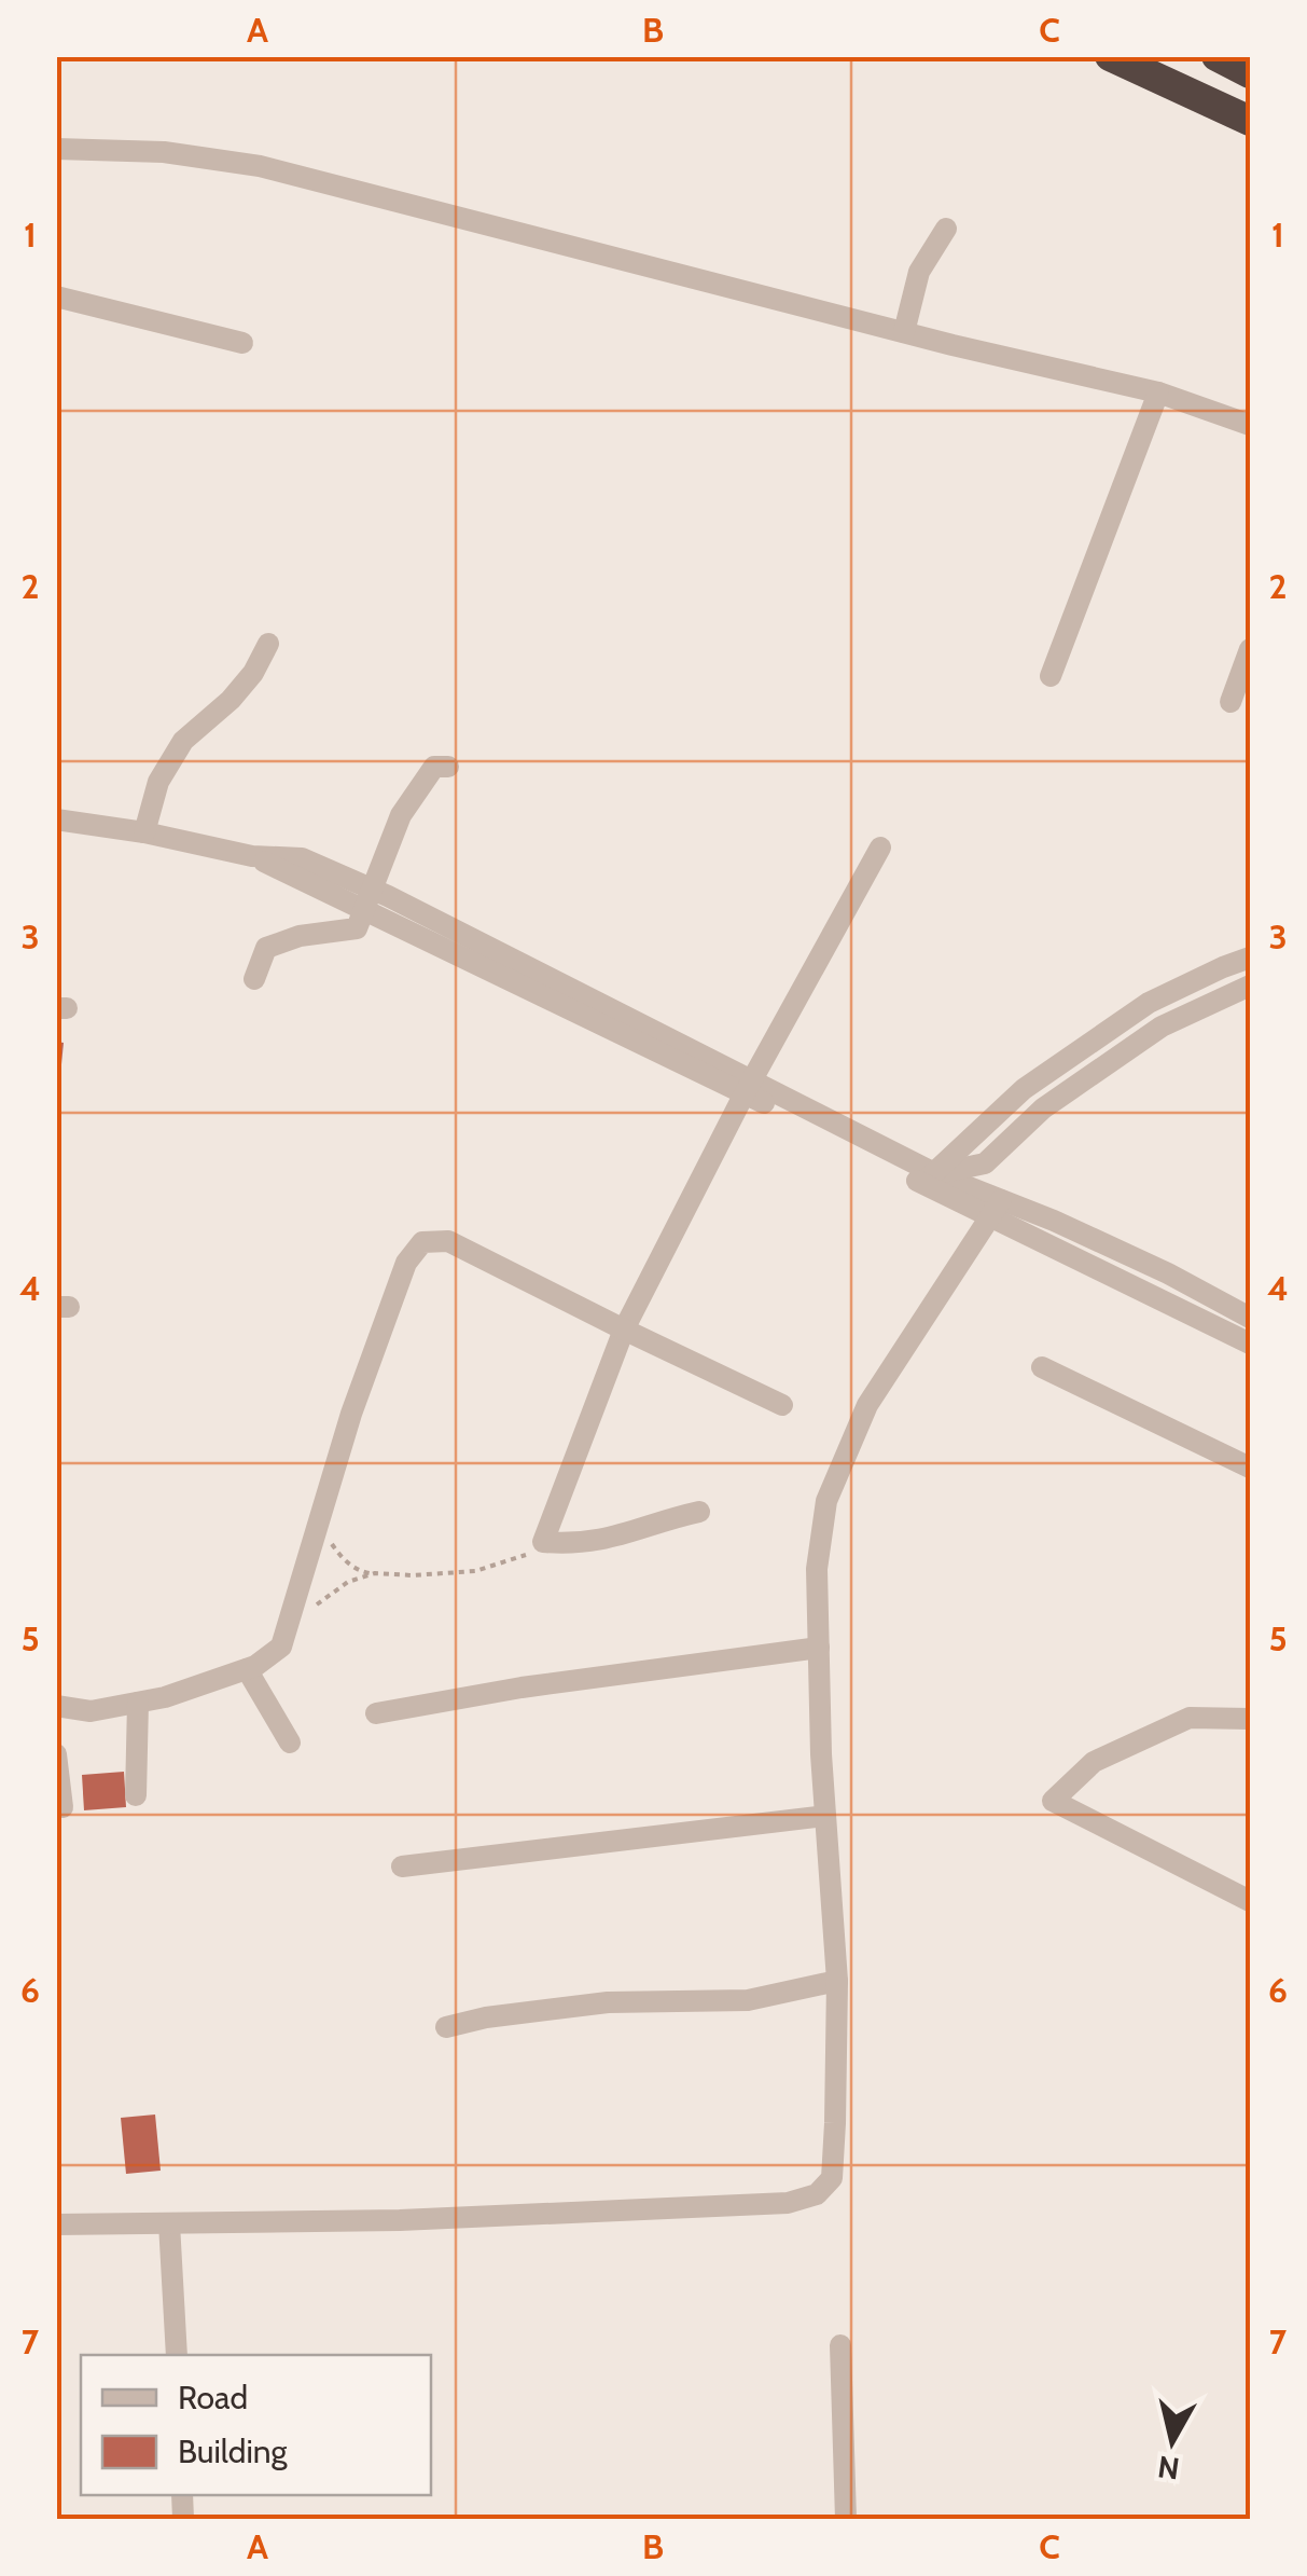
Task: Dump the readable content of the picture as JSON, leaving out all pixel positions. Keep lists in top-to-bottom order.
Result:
{
  "legend": ["Road", "Building"],
  "north": "bottom",
  "grid": {
    "columns": ["A", "B", "C"],
    "rows": [
      "1",
      "2",
      "3",
      "4",
      "5",
      "6",
      "7"
    ]
  }
}
